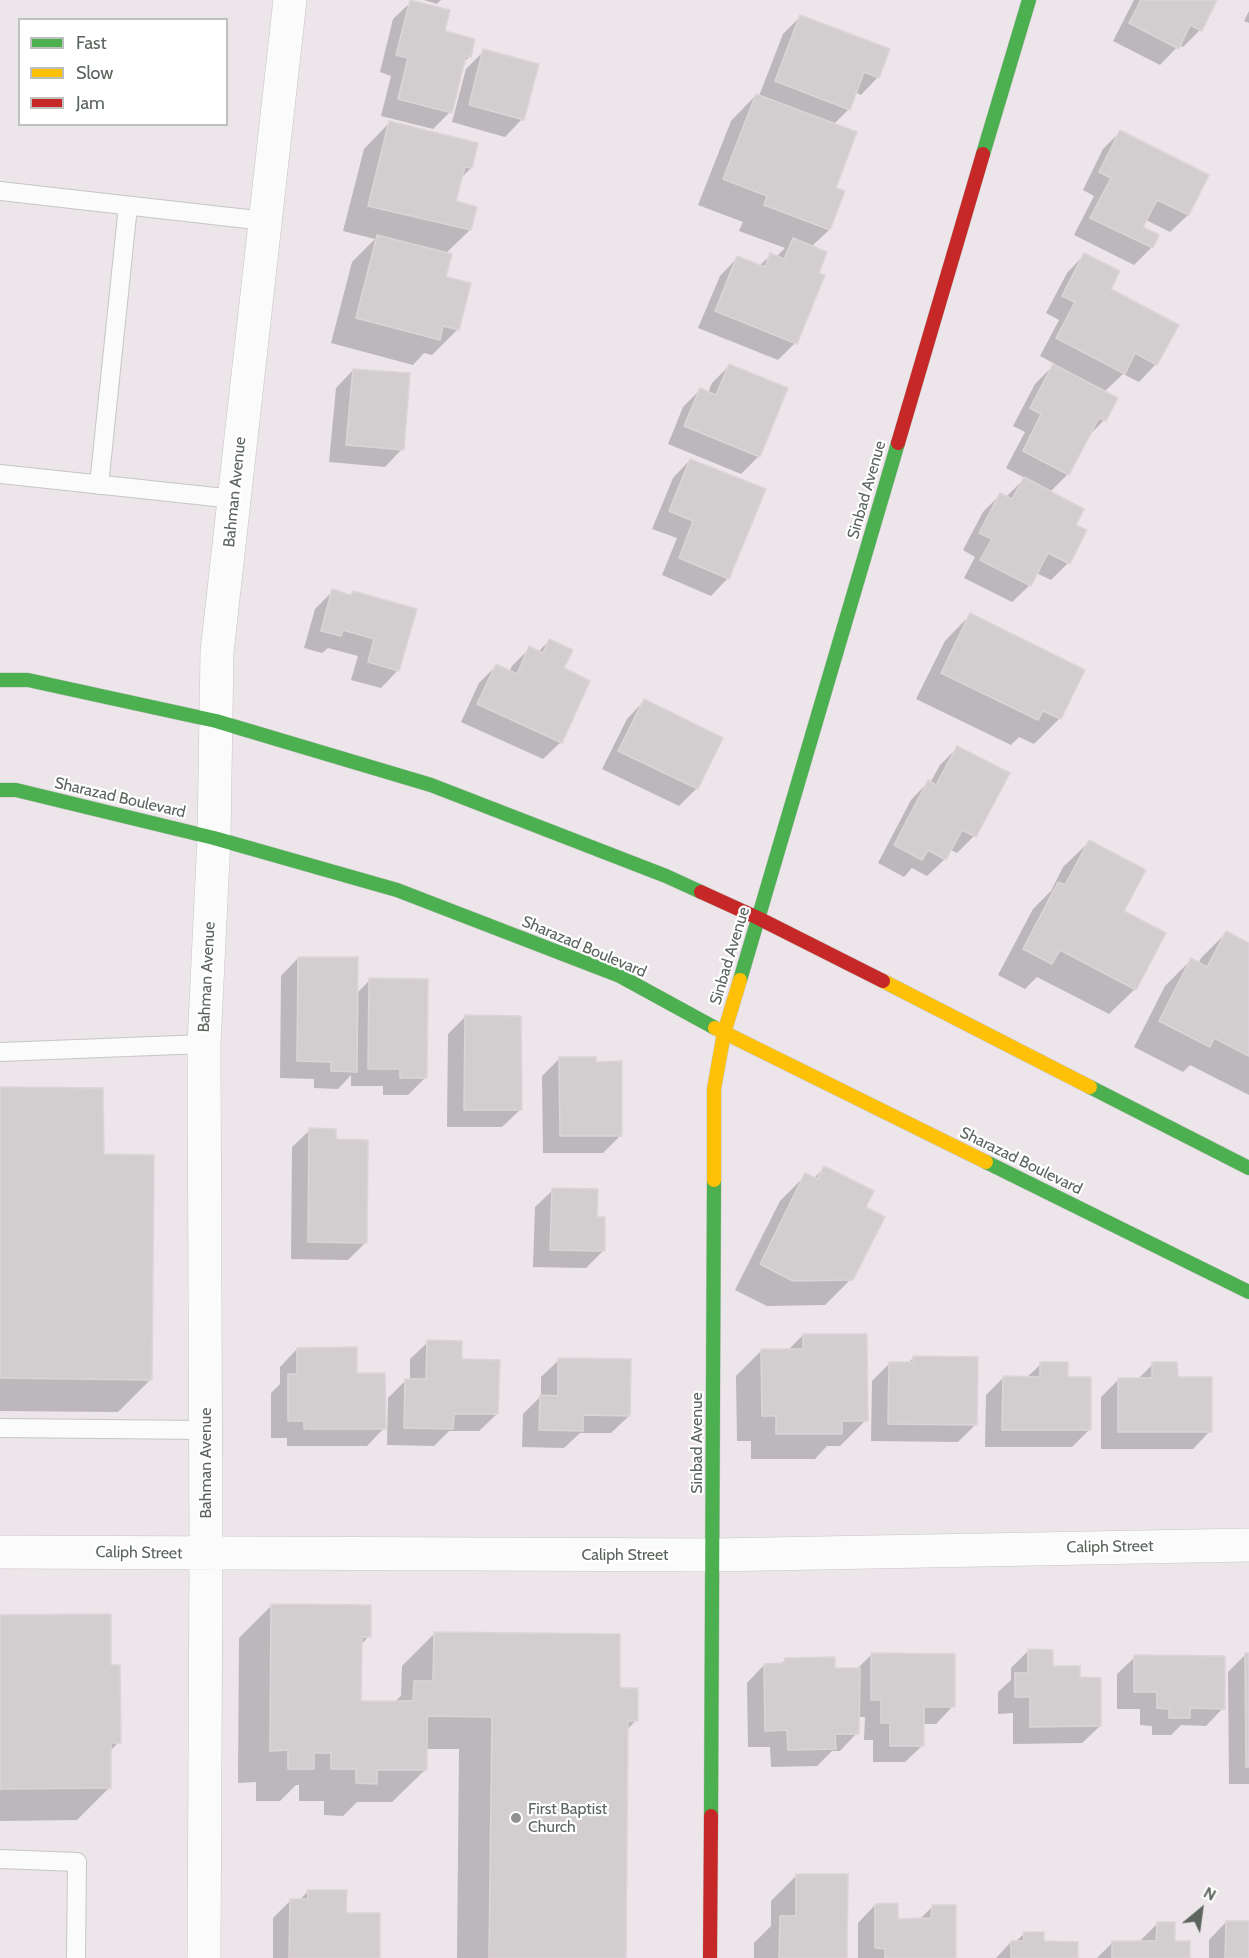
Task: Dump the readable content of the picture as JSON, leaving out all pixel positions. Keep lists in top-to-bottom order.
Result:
{
  "streets": {
    "street": [
      "Sinbad Avenue",
      "Bahman Avenue",
      "Sharazad Boulevard",
      "Caliph Street"
    ]
  },
  "crossings": [
    ["Sinbad Avenue", "Sharazad Boulevard"],
    ["Sinbad Avenue", "Caliph Street"],
    ["Bahman Avenue", "Sharazad Boulevard"],
    ["Bahman Avenue", "Caliph Street"]
  ],
  "places": ["First Baptist Church"],
  "legend": ["Fast", "Slow", "Jam"],
  "north": "top right"
}
